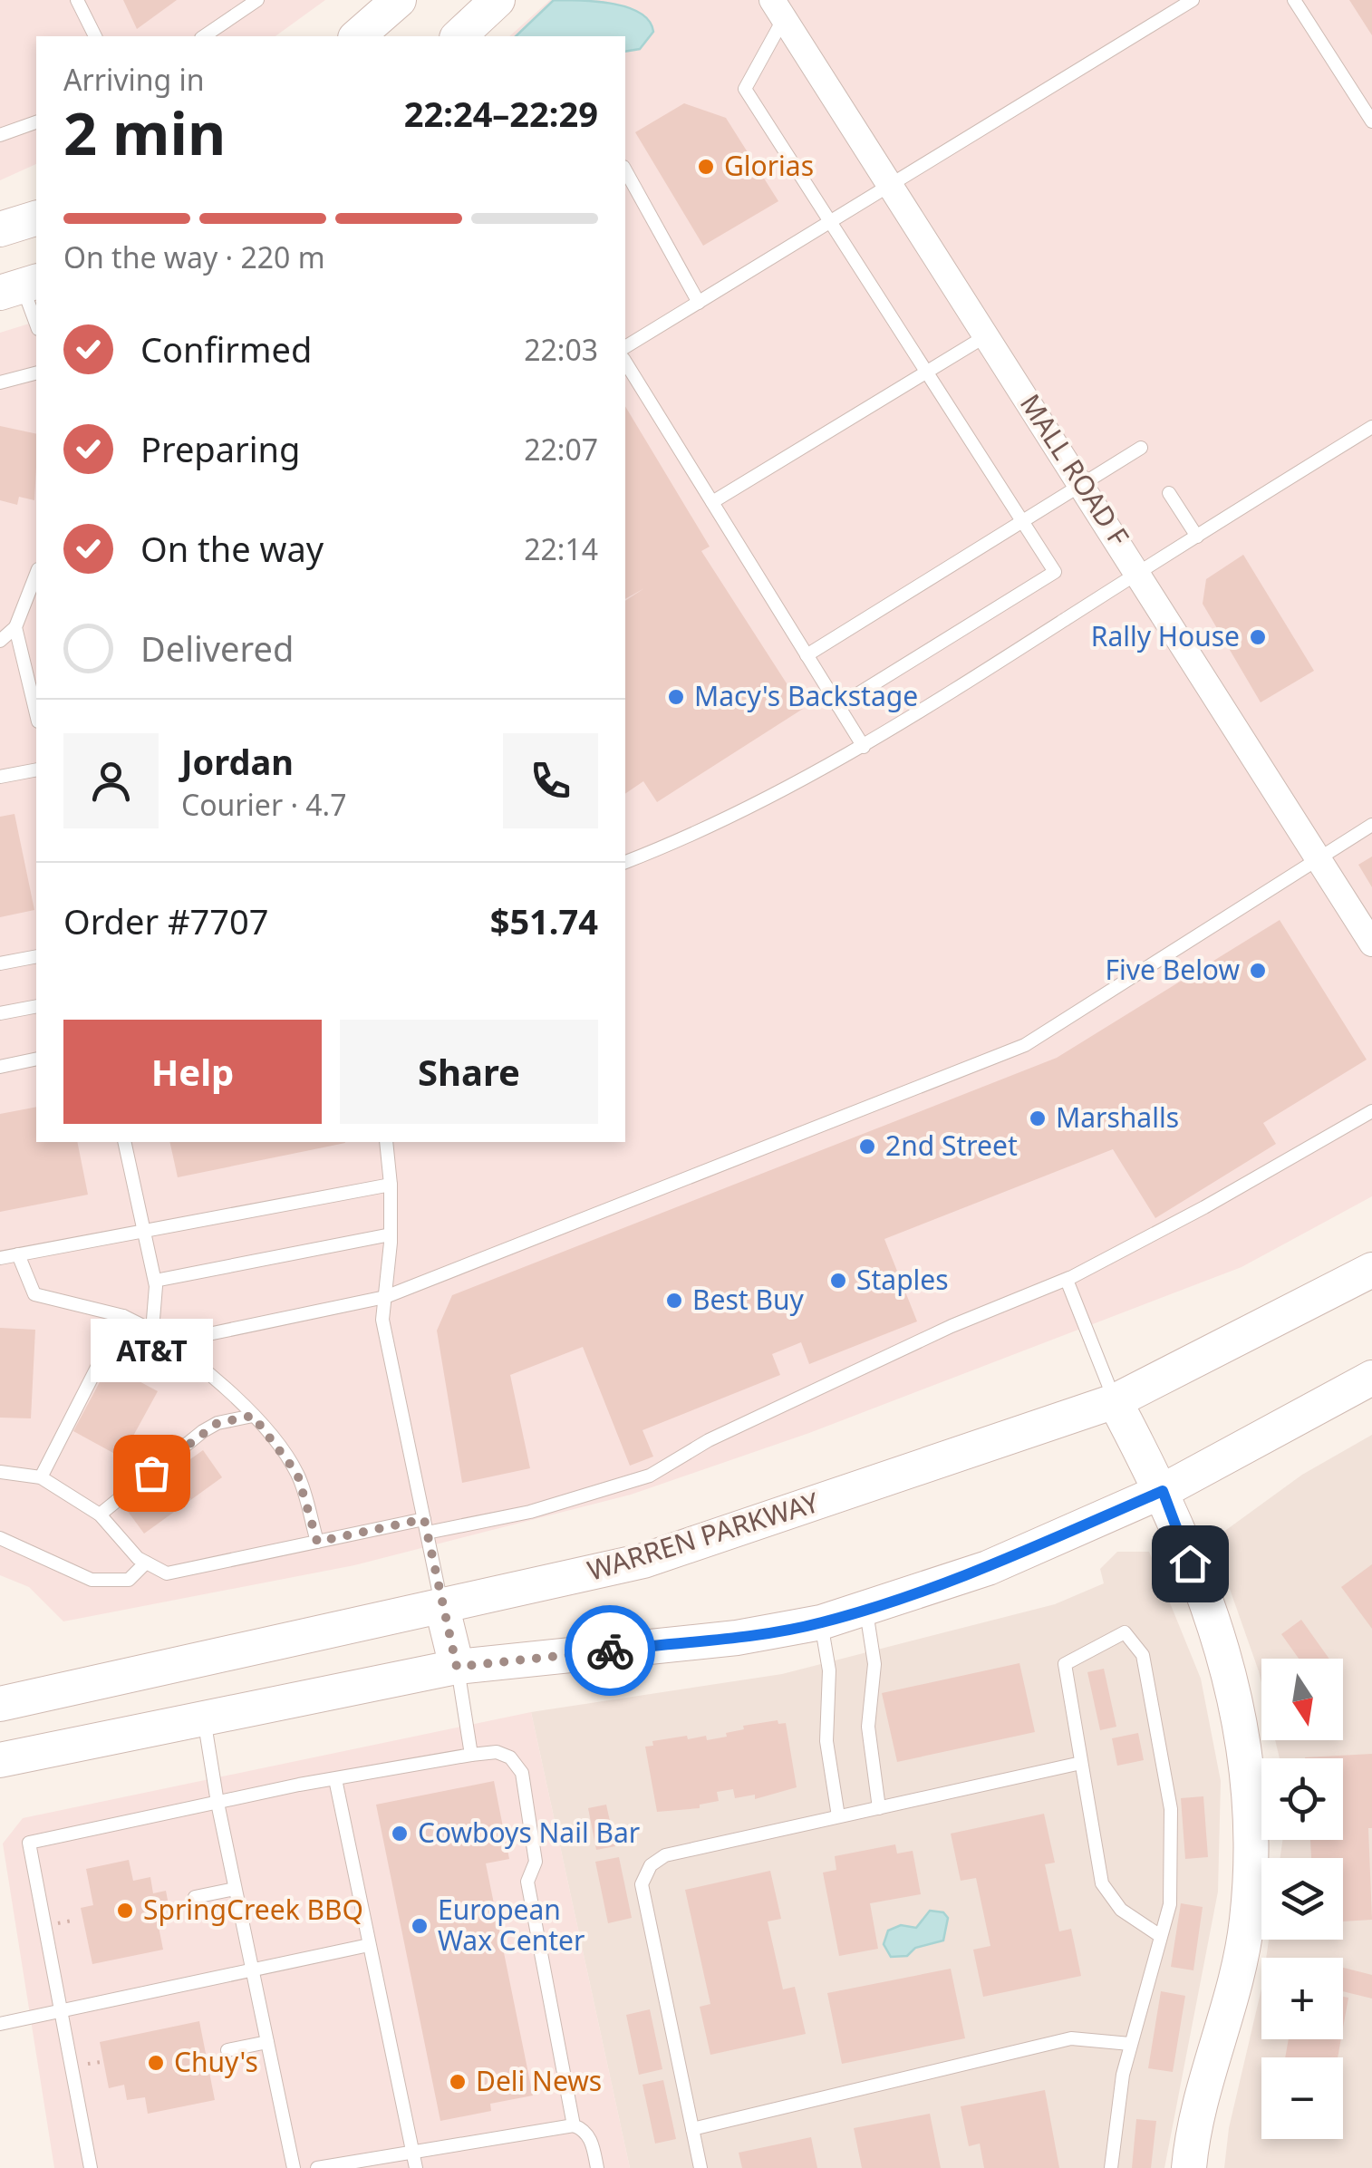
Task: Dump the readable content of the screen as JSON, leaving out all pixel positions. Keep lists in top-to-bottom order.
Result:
{
  "streets": {
    "main road": ["WARREN PARKWAY"],
    "street": ["MALL ROAD F"]
  },
  "places": [
    "Glorias",
    "Rally House",
    "Macy's Backstage",
    "Five Below",
    "Marshalls",
    "2nd Street",
    "Staples",
    "Best Buy",
    "AT&T",
    "Cowboys Nail Bar",
    "SpringCreek BBQ",
    "European Wax Center",
    "Chuy's",
    "Deli News"
  ],
  "north": "bottom",
  "page": {
    "heading": ["2 min", "Arriving in", "22:24–22:29"],
    "panel": [
      "Jordan",
      "Courier · 4.7",
      "Order #7707",
      "$51.74"
    ],
    "bar": "On the way · 220 m",
    "list": [
      ["Confirmed", "22:03"],
      ["Preparing", "22:07"],
      ["On the way", "22:14"],
      "Delivered"
    ],
    "buttons": ["Help", "Share"],
    "bubble": "AT&T",
    "map_buttons": ["+", "−"]
  }
}
